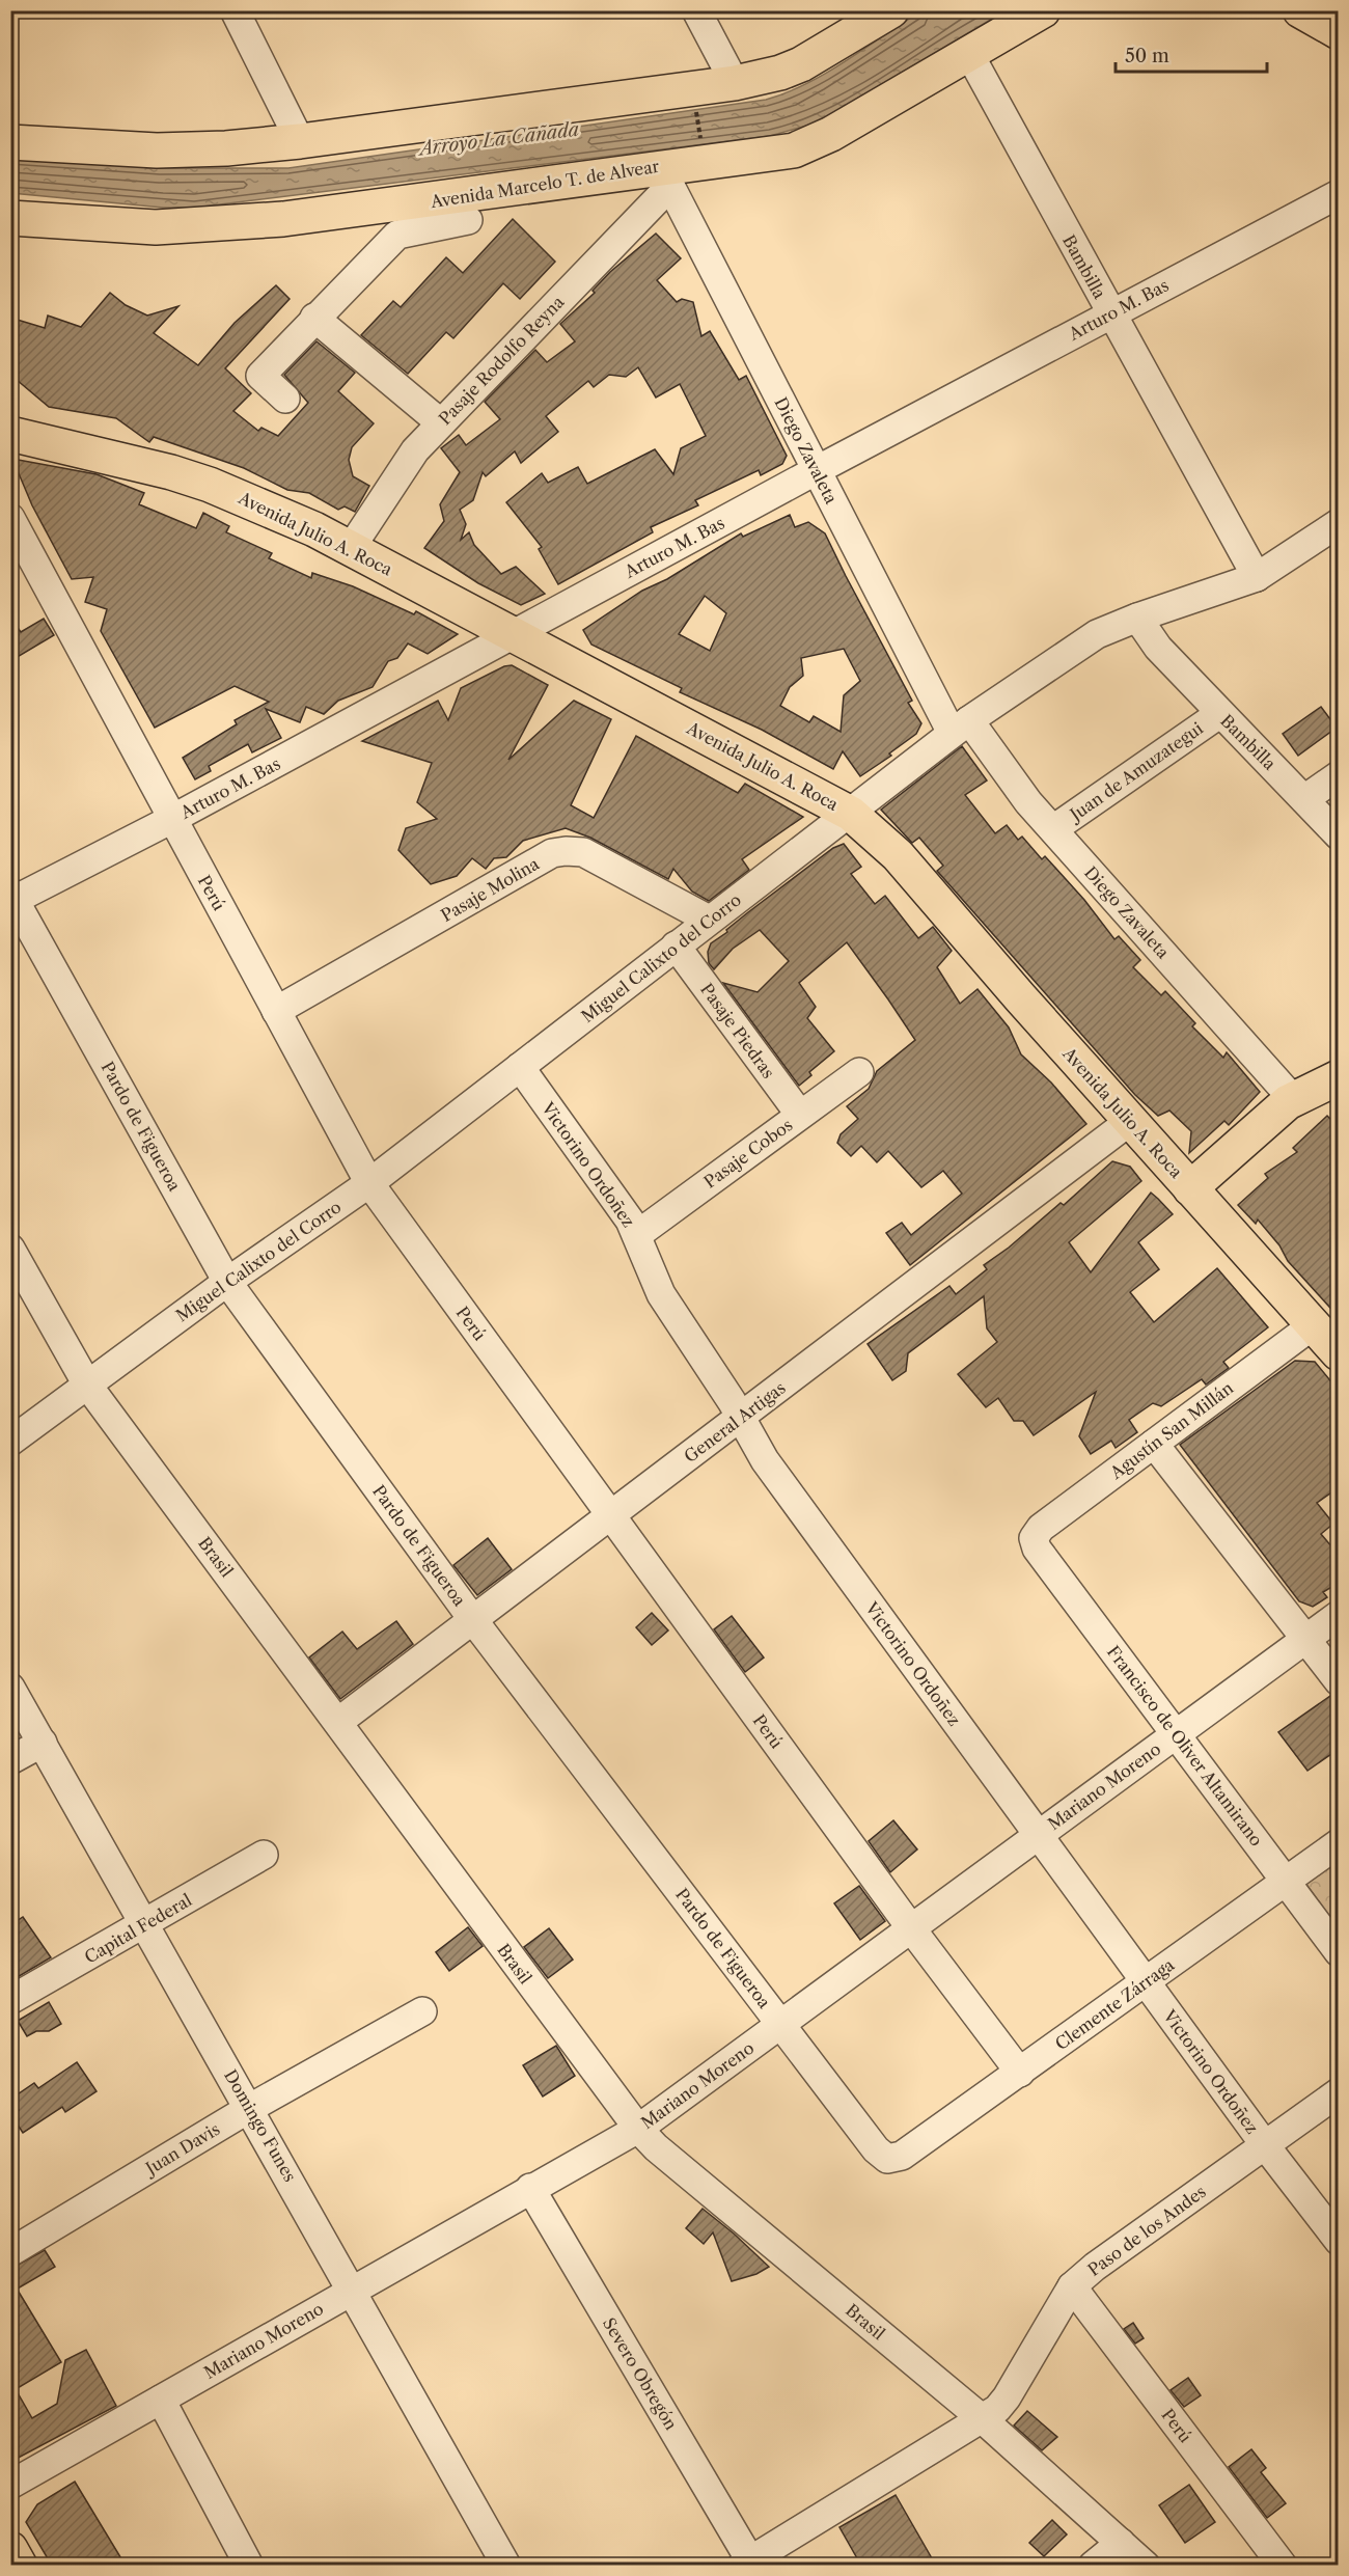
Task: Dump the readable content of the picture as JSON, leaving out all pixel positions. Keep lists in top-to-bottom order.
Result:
{
  "streets": {
    "main road": ["Avenida Marcelo T. de Alvear", "Avenida Julio A. Roca"],
    "street": [
      "Bambilla",
      "Arturo M. Bas",
      "Pasaje Rodolfo Reyna",
      "Diego Zavaleta",
      "Juan de Amuzategui",
      "Pasaje Molina",
      "Perú",
      "Miguel Calixto del Corro",
      "Pasaje Piedras",
      "Pardo de Figueroa",
      "Pasaje Cobos",
      "Victorino Ordoñez",
      "General Artigas",
      "Agustín San Millán",
      "Brasil",
      "Francisco de Oliver Altamirano",
      "Mariano Moreno",
      "Capital Federal",
      "Clemente Zárraga",
      "Domingo Funes",
      "Juan Davis",
      "Paso de los Andes",
      "Severo Obregón"
    ]
  },
  "crossings": [
    ["Avenida Marcelo T. de Alvear", "Bambilla"],
    ["Avenida Marcelo T. de Alvear", "Pasaje Rodolfo Reyna"],
    ["Avenida Marcelo T. de Alvear", "Diego Zavaleta"],
    ["Bambilla", "Arturo M. Bas"],
    ["Bambilla", "Juan de Amuzategui"],
    ["Bambilla", "Miguel Calixto del Corro"],
    ["Arturo M. Bas", "Diego Zavaleta"],
    ["Arturo M. Bas", "Avenida Julio A. Roca"],
    ["Arturo M. Bas", "Perú"],
    ["Arturo M. Bas", "Pardo de Figueroa"],
    ["Pasaje Rodolfo Reyna", "Diego Zavaleta"],
    ["Pasaje Rodolfo Reyna", "Avenida Julio A. Roca"],
    ["Diego Zavaleta", "Juan de Amuzategui"],
    ["Diego Zavaleta", "Miguel Calixto del Corro"],
    ["Avenida Julio A. Roca", "Miguel Calixto del Corro"],
    ["Avenida Julio A. Roca", "General Artigas"],
    ["Avenida Julio A. Roca", "Agustín San Millán"],
    ["Pasaje Molina", "Perú"],
    ["Pasaje Molina", "Miguel Calixto del Corro"],
    ["Perú", "Miguel Calixto del Corro"],
    ["Perú", "General Artigas"],
    ["Perú", "Mariano Moreno"],
    ["Perú", "Clemente Zárraga"],
    ["Perú", "Paso de los Andes"],
    ["Miguel Calixto del Corro", "Pasaje Piedras"],
    ["Miguel Calixto del Corro", "Pardo de Figueroa"],
    ["Miguel Calixto del Corro", "Victorino Ordoñez"],
    ["Miguel Calixto del Corro", "Brasil"],
    ["Pasaje Piedras", "Pasaje Cobos"],
    ["Pardo de Figueroa", "General Artigas"],
    ["Pardo de Figueroa", "Mariano Moreno"],
    ["Pardo de Figueroa", "Clemente Zárraga"],
    ["Pasaje Cobos", "Victorino Ordoñez"],
    ["Victorino Ordoñez", "General Artigas"],
    ["Victorino Ordoñez", "Mariano Moreno"],
    ["Victorino Ordoñez", "Clemente Zárraga"],
    ["Victorino Ordoñez", "Paso de los Andes"],
    ["General Artigas", "Brasil"],
    ["Agustín San Millán", "Francisco de Oliver Altamirano"],
    ["Brasil", "Mariano Moreno"],
    ["Brasil", "Paso de los Andes"],
    ["Francisco de Oliver Altamirano", "Mariano Moreno"],
    ["Francisco de Oliver Altamirano", "Clemente Zárraga"],
    ["Mariano Moreno", "Domingo Funes"],
    ["Mariano Moreno", "Severo Obregón"],
    ["Capital Federal", "Domingo Funes"],
    ["Domingo Funes", "Juan Davis"],
    ["Paso de los Andes", "Severo Obregón"]
  ],
  "water": ["Arroyo La Cañada"],
  "scale_bar": "50 m"
}
